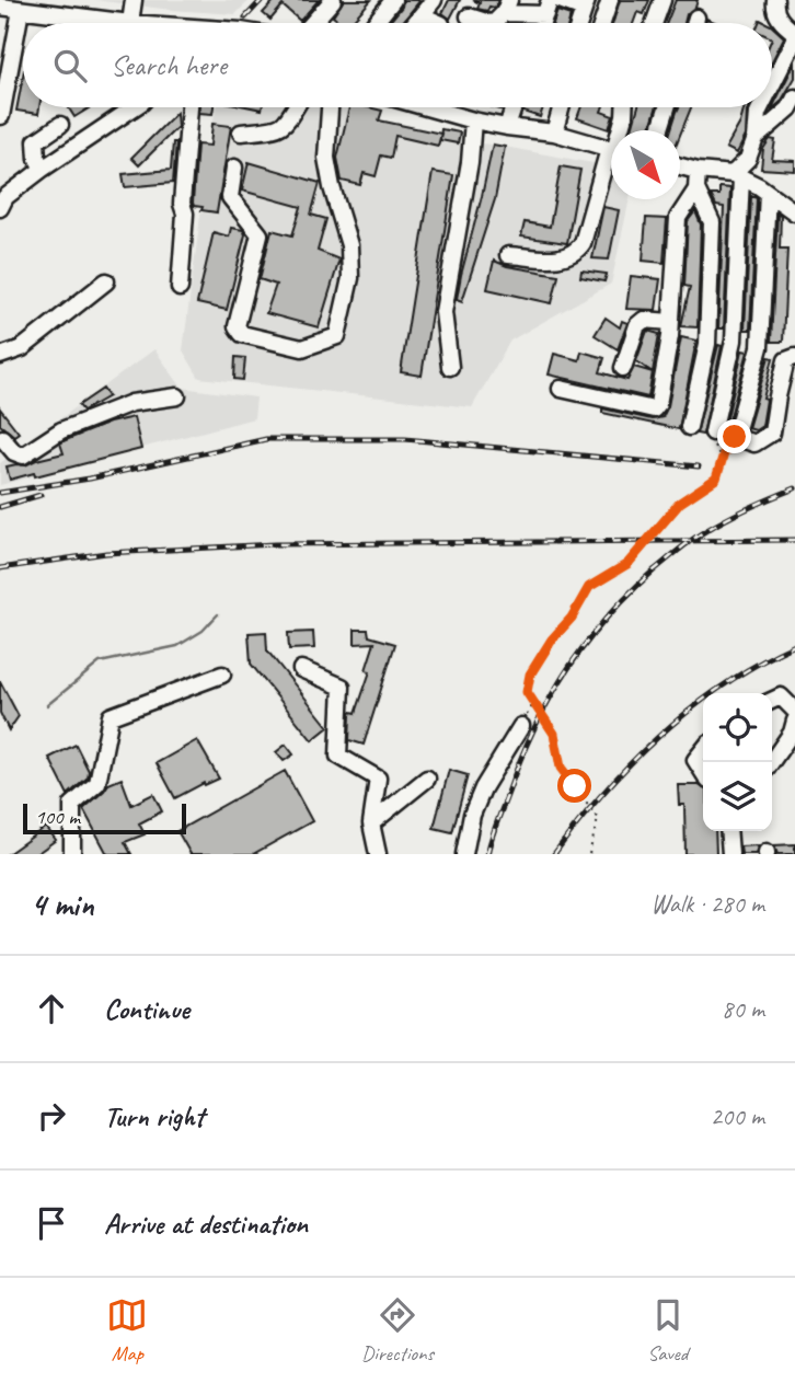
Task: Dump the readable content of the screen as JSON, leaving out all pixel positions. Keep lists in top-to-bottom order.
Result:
{
  "scale_bar": "100 m",
  "north": "bottom right",
  "page": {
    "search": "Search here",
    "scale": "100 m",
    "heading": ["4 min", "Walk · 280 m"],
    "list": [
      ["Continue", "80 m"],
      ["Turn right", "200 m"],
      "Arrive at destination"
    ],
    "nav": ["Map", "Directions", "Saved"]
  }
}
